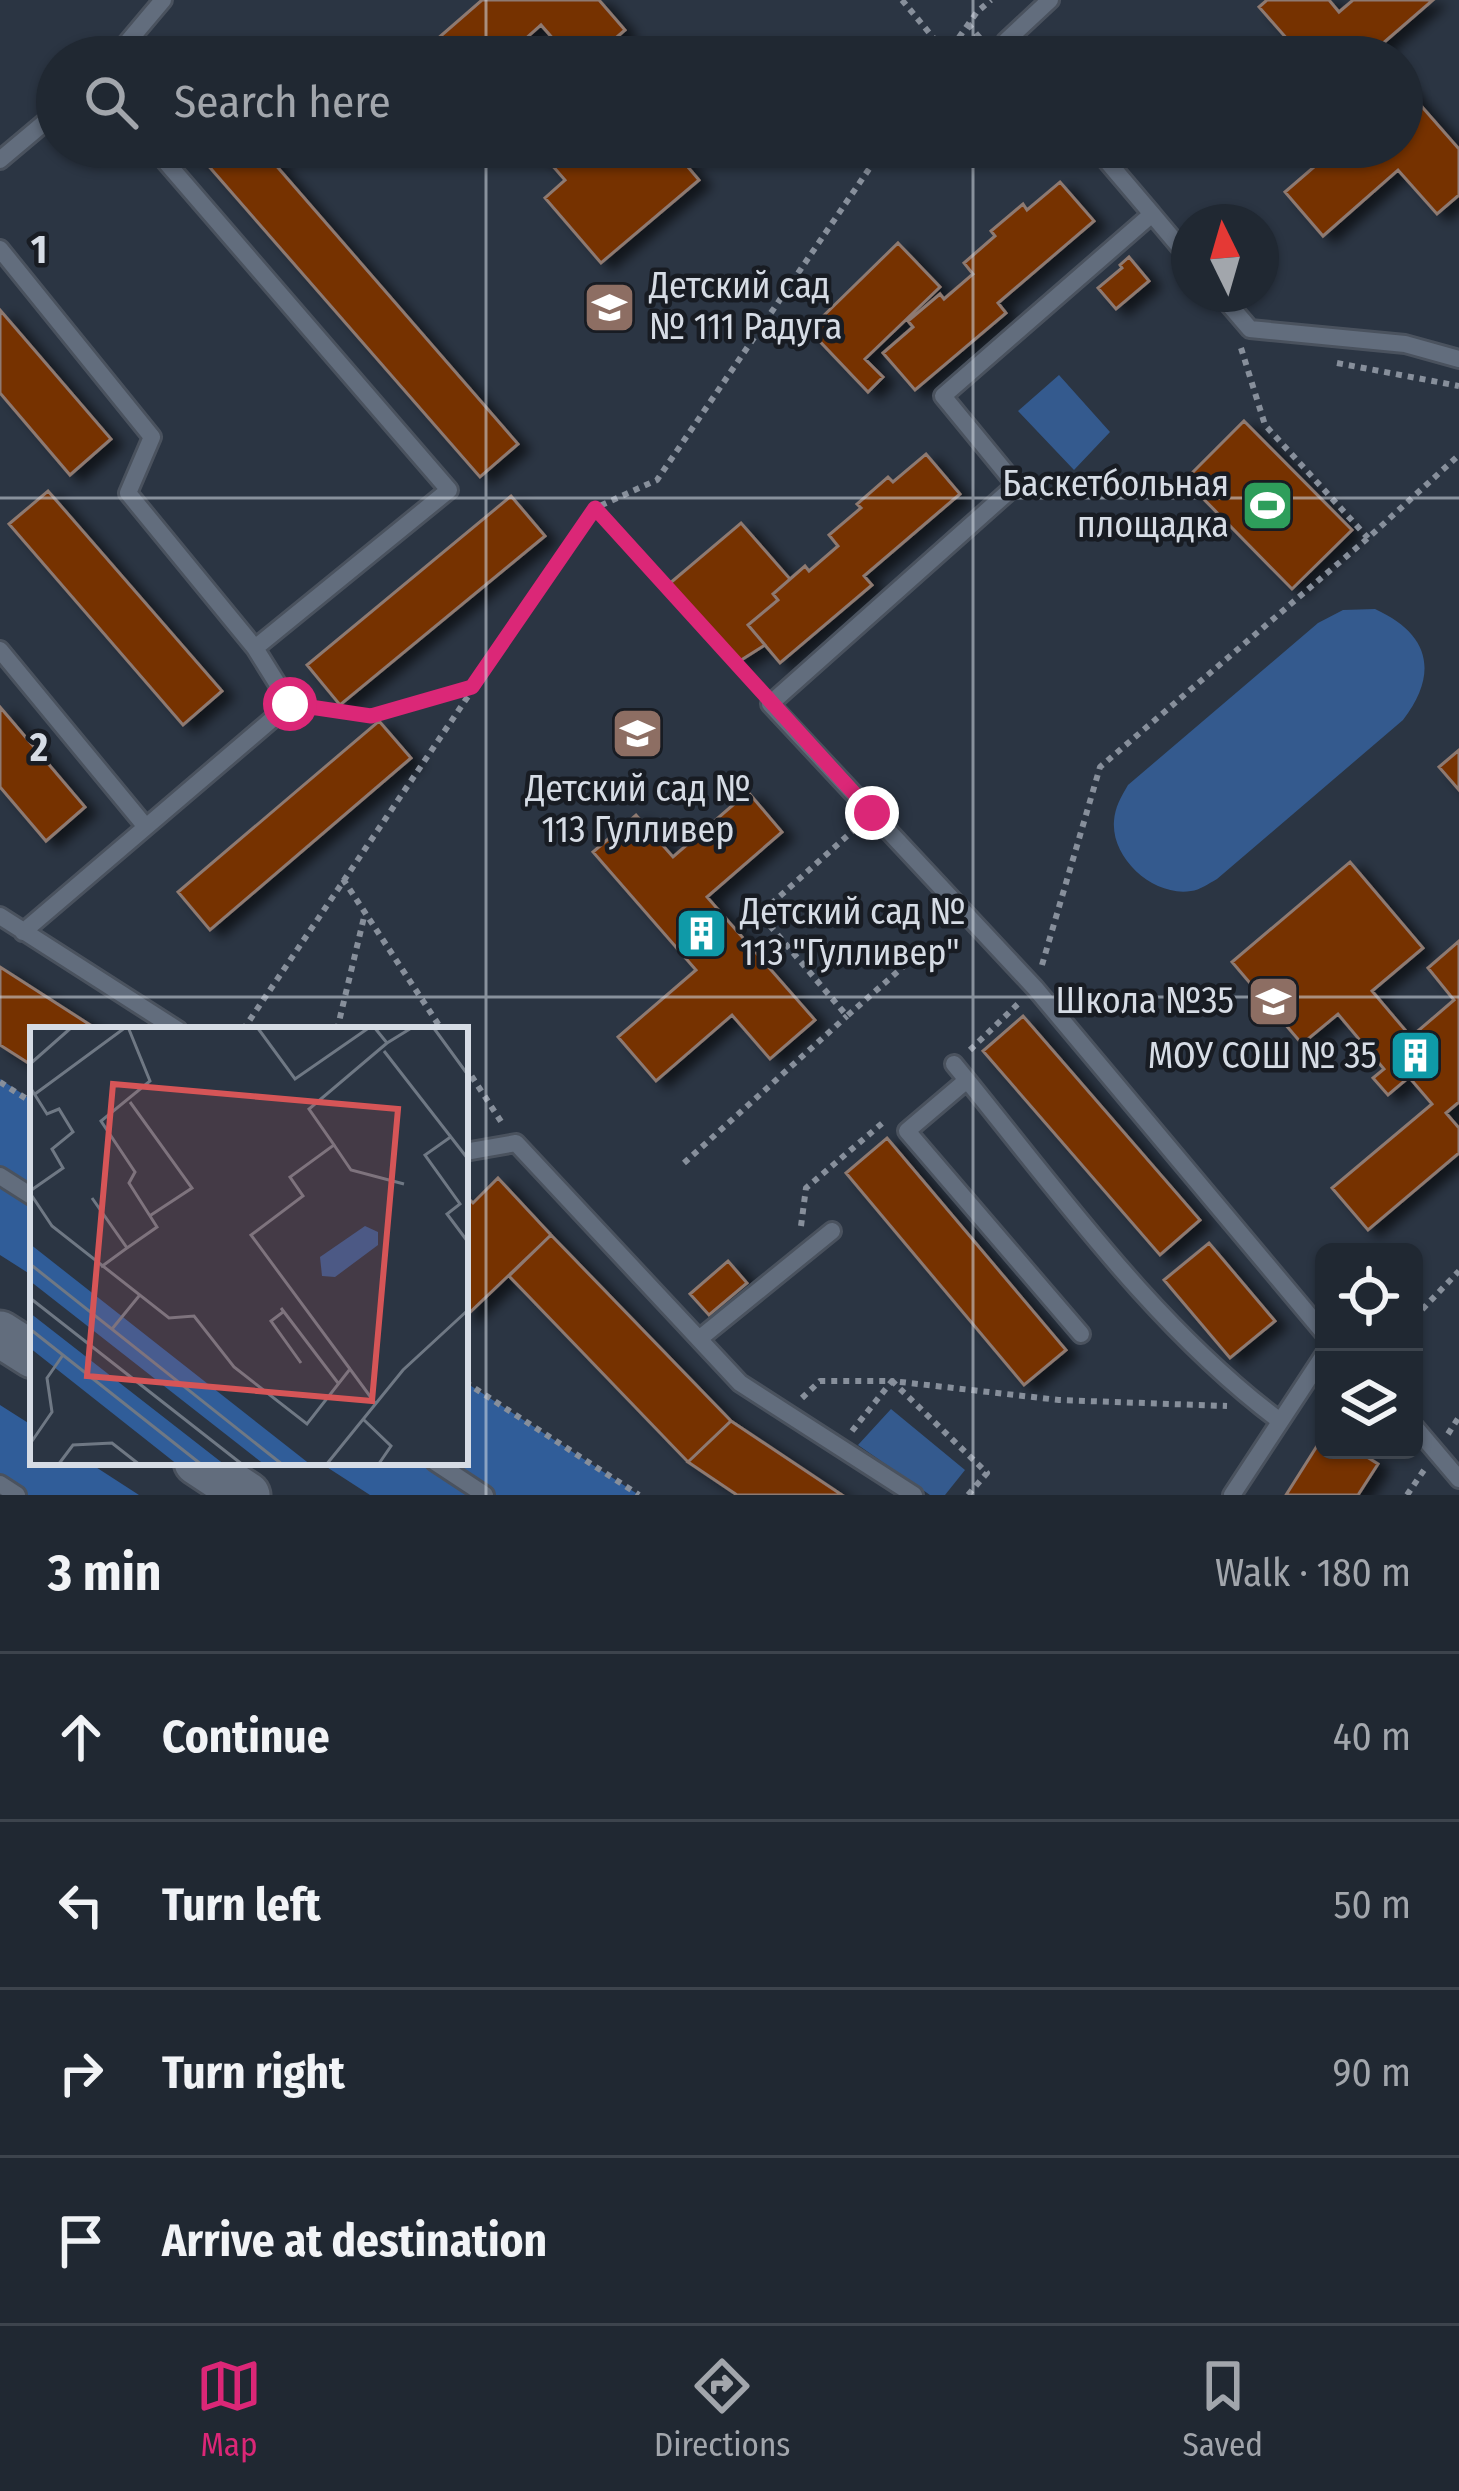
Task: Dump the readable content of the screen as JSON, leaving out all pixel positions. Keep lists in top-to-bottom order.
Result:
{
  "places": {
    "school or university": ["Детский сад № 111 Радуга", "Детский сад № 113 Гулливер", "Школа №35"],
    "sports": ["Баскетбольная площадка"],
    "building": ["Детский сад № 113 \"Гулливер\"", "МОУ СОШ № 35"]
  },
  "north": "top",
  "page": {
    "search": "Search here",
    "heading": ["3 min", "Walk · 180 m"],
    "list": [
      ["Continue", "40 m"],
      ["Turn left", "50 m"],
      ["Turn right", "90 m"],
      "Arrive at destination"
    ],
    "nav": ["Map", "Directions", "Saved"]
  },
  "grid": {
    "rows": ["1", "2"]
  }
}
